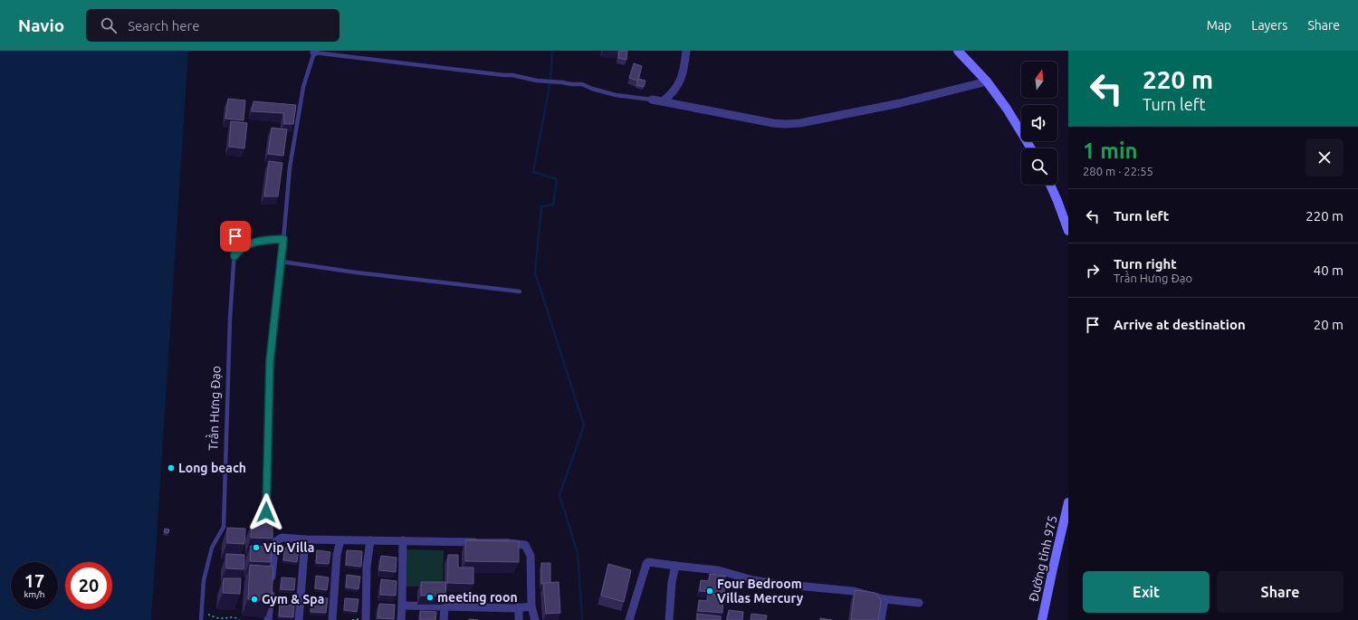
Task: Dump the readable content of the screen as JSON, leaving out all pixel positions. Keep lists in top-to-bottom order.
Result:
{
  "streets": {
    "main road": ["Đường tỉnh 975"],
    "lane": ["Trần Hưng Đạo"]
  },
  "places": [
    "Long beach",
    "Vip Villa",
    "Four Bedroom Villas Mercury",
    "meeting roon",
    "Gym & Spa"
  ],
  "north": "top",
  "page": {
    "header": "Navio",
    "search": "Search here",
    "nav": ["Map", "Layers", "Share"],
    "turn": ["220 m", "Turn left"],
    "heading": ["1 min", "280 m · 22:55"],
    "list": [
      {
        "name": "Turn left",
        "value": "220 m"
      },
      {
        "name": "Turn right",
        "note": "Trần Hưng Đạo",
        "value": "40 m"
      },
      {
        "name": "Arrive at destination",
        "value": "20 m"
      }
    ],
    "speed": "17 km/h",
    "limit": "20",
    "buttons": ["Exit", "Share"]
  }
}
